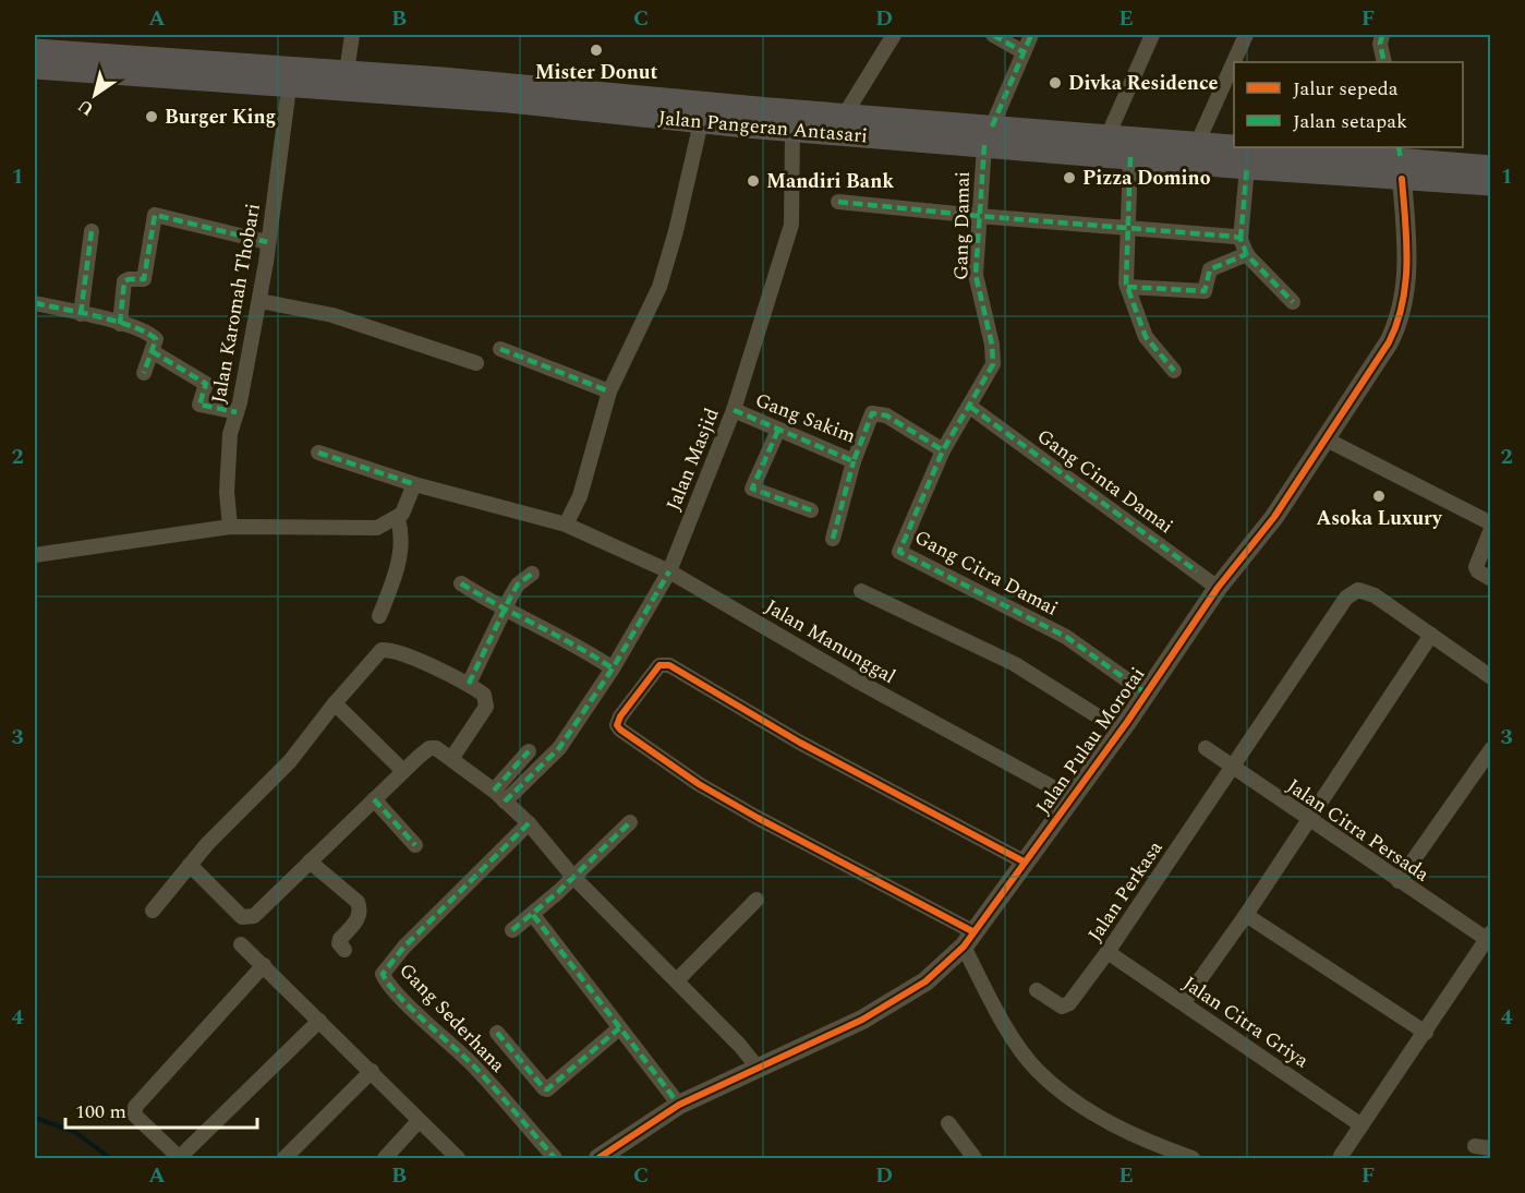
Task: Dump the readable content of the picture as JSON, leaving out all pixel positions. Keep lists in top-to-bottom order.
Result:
{
  "streets": {
    "main road": ["Jalan Pangeran Antasari"],
    "street": [
      "Gang Damai",
      "Jalan Karomah Thobari",
      "Gang Sakim",
      "Jalan Masjid",
      "Gang Cinta Damai",
      "Gang Citra Damai",
      "Jalan Manunggal",
      "Jalan Pulau Morotai",
      "Jalan Citra Persada",
      "Jalan Perkasa",
      "Gang Sederhana",
      "Jalan Citra Griya"
    ]
  },
  "crossings": [
    ["Jalan Pangeran Antasari", "Gang Damai"],
    ["Jalan Pangeran Antasari", "Jalan Karomah Thobari"],
    ["Jalan Pangeran Antasari", "Jalan Masjid"],
    ["Jalan Pangeran Antasari", "Jalan Pulau Morotai"],
    ["Gang Damai", "Gang Sakim"],
    ["Gang Damai", "Gang Cinta Damai"],
    ["Gang Damai", "Gang Citra Damai"],
    ["Gang Sakim", "Jalan Masjid"],
    ["Gang Sakim", "Gang Citra Damai"],
    ["Jalan Masjid", "Jalan Manunggal"],
    ["Gang Cinta Damai", "Jalan Pulau Morotai"],
    ["Gang Citra Damai", "Jalan Pulau Morotai"],
    ["Jalan Manunggal", "Jalan Pulau Morotai"],
    ["Jalan Citra Persada", "Jalan Perkasa"],
    ["Jalan Perkasa", "Jalan Citra Griya"]
  ],
  "places": [
    "Mister Donut",
    "Divka Residence",
    "Burger King",
    "Pizza Domino",
    "Mandiri Bank",
    "Asoka Luxury"
  ],
  "legend": ["Jalur sepeda", "Jalan setapak"],
  "scale_bar": "100 m",
  "north": "bottom left",
  "grid": {
    "columns": [
      "A",
      "B",
      "C",
      "D",
      "E",
      "F"
    ],
    "rows": [
      "1",
      "2",
      "3",
      "4"
    ]
  }
}
